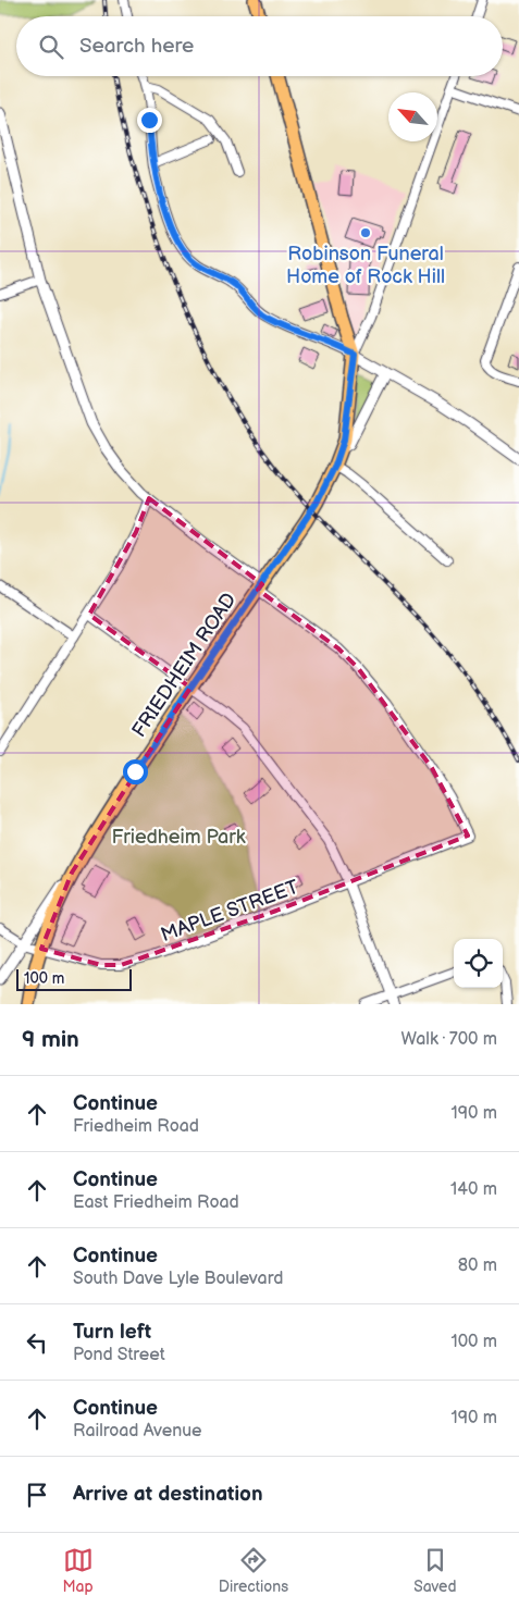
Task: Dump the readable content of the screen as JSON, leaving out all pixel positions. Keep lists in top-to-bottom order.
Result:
{
  "streets": {
    "main road": ["FRIEDHEIM ROAD"],
    "street": ["MAPLE STREET"]
  },
  "crossings": [
    ["FRIEDHEIM ROAD", "MAPLE STREET"]
  ],
  "parks": ["Friedheim Park"],
  "places": ["Robinson Funeral Home of Rock Hill"],
  "scale_bar": "100 m",
  "north": "top left",
  "page": {
    "search": "Search here",
    "scale": "100 m",
    "heading": ["9 min", "Walk · 700 m"],
    "list": [
      ["Continue", "Friedheim Road", "190 m"],
      ["Continue", "East Friedheim Road", "140 m"],
      ["Continue", "South Dave Lyle Boulevard", "80 m"],
      ["Turn left", "Pond Street", "100 m"],
      ["Continue", "Railroad Avenue", "190 m"],
      "Arrive at destination"
    ],
    "nav": ["Map", "Directions", "Saved"]
  }
}
